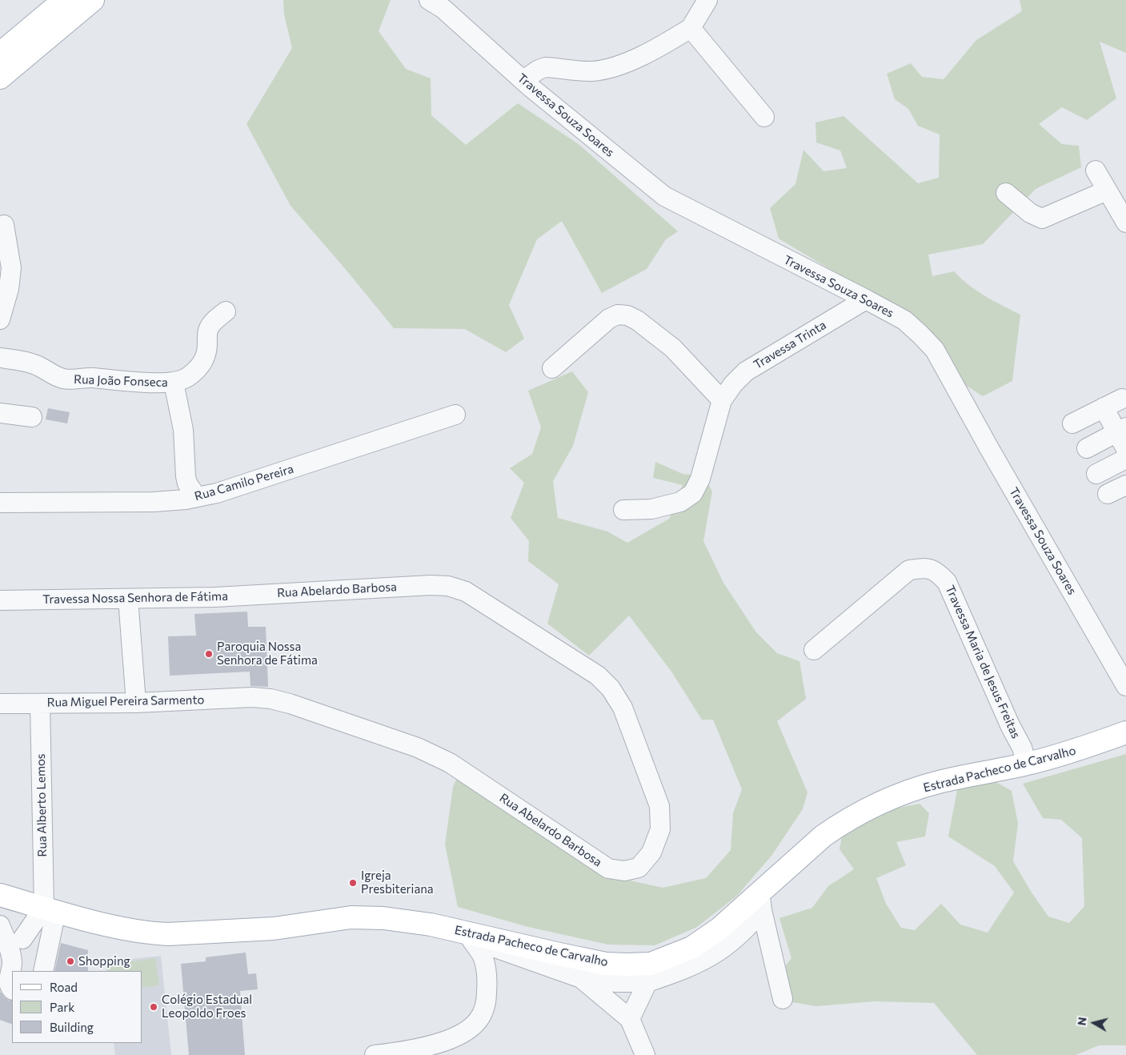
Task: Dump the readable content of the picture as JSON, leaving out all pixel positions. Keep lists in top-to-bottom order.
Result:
{
  "streets": {
    "main road": ["Estrada Pacheco de Carvalho"],
    "street": [
      "Travessa Souza Soares",
      "Travessa Trinta",
      "Rua João Fonseca",
      "Rua Camilo Pereira",
      "Rua Abelardo Barbosa",
      "Travessa Nossa Senhora de Fátima",
      "Travessa Maria de Jesus Freitas",
      "Rua Miguel Pereira Sarmento",
      "Rua Alberto Lemos"
    ]
  },
  "crossings": [
    ["Travessa Souza Soares", "Travessa Trinta"],
    ["Rua Abelardo Barbosa", "Travessa Nossa Senhora de Fátima"],
    ["Rua Abelardo Barbosa", "Rua Miguel Pereira Sarmento"],
    ["Travessa Maria de Jesus Freitas", "Estrada Pacheco de Carvalho"],
    ["Rua Miguel Pereira Sarmento", "Rua Alberto Lemos"],
    ["Estrada Pacheco de Carvalho", "Rua Alberto Lemos"]
  ],
  "places": [
    "Paroquia Nossa Senhora de Fátima",
    "Igreja Presbiteriana",
    "Shopping",
    "Colégio Estadual Leopoldo Froes"
  ],
  "legend": ["Road", "Park", "Building"],
  "north": "left"
}
